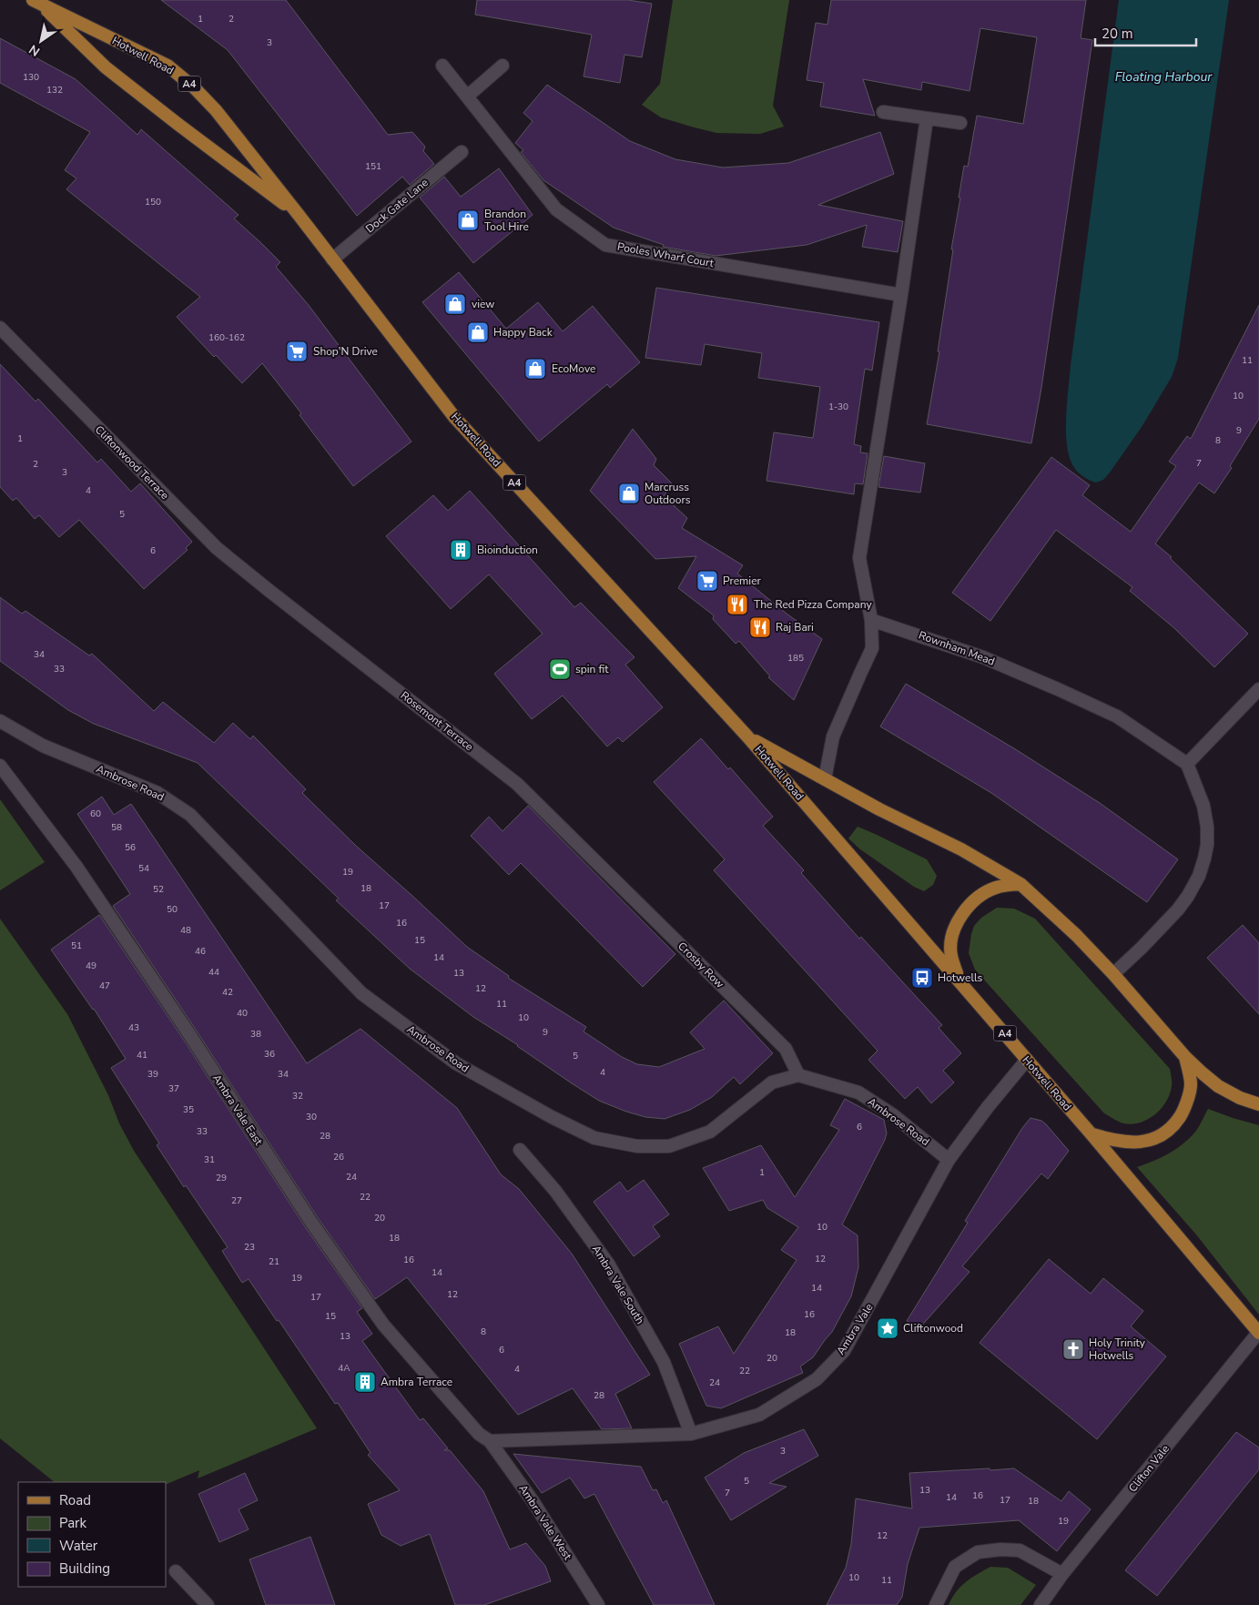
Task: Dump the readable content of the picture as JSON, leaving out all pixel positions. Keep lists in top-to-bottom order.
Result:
{
  "streets": {
    "main road": ["Hotwell Road", "A4"],
    "street": [
      "Dock Gate Lane",
      "Pooles Wharf Court",
      "Cliftonwood Terrace",
      "Rownham Mead",
      "Rosemont Terrace",
      "Ambrose Road",
      "Crosby Row",
      "Ambra Vale East",
      "Ambra Vale South",
      "Ambra Vale",
      "Clifton Vale",
      "Ambra Vale West"
    ]
  },
  "crossings": [
    ["Hotwell Road", "A4"],
    ["Hotwell Road", "Dock Gate Lane"],
    ["Hotwell Road", "Ambra Vale"],
    ["Hotwell Road", "Clifton Vale"],
    ["Cliftonwood Terrace", "Rosemont Terrace"],
    ["Rosemont Terrace", "Crosby Row"],
    ["Ambrose Road", "Crosby Row"],
    ["Ambrose Road", "Ambra Vale"],
    ["Ambra Vale East", "Ambra Vale"],
    ["Ambra Vale East", "Ambra Vale West"],
    ["Ambra Vale South", "Ambra Vale"],
    ["Ambra Vale", "Ambra Vale West"]
  ],
  "water": ["Floating Harbour"],
  "places": {
    "shop": [
      "Brandon Tool Hire",
      "view",
      "Happy Back",
      "EcoMove",
      "Marcruss Outdoors"
    ],
    "supermarket": ["Shop'N Drive", "Premier"],
    "building": ["Bioinduction", "Ambra Terrace"],
    "restaurant": ["The Red Pizza Company", "Raj Bari"],
    "sports": ["spin fit"],
    "bus stop": ["Hotwells"],
    "place": ["Cliftonwood"],
    "church": ["Holy Trinity Hotwells"]
  },
  "house_numbers": [
    "1",
    "2",
    "3",
    "130",
    "132",
    "151",
    "150",
    "160-162",
    "11",
    "10",
    "1-30",
    "9",
    "1",
    "8",
    "7",
    "2",
    "3",
    "4",
    "5",
    "6",
    "34",
    "185",
    "33",
    "60",
    "58",
    "56",
    "54",
    "19",
    "18",
    "52",
    "17",
    "50",
    "16",
    "48",
    "15",
    "51",
    "46",
    "14",
    "49",
    "44",
    "13",
    "47",
    "12",
    "42",
    "11",
    "40",
    "10",
    "43",
    "9",
    "38",
    "36",
    "41",
    "5",
    "4",
    "39",
    "34",
    "37",
    "32",
    "35",
    "30",
    "6",
    "33",
    "28",
    "26",
    "31",
    "1",
    "24",
    "29",
    "22",
    "27",
    "20",
    "10",
    "18",
    "23",
    "12",
    "16",
    "21",
    "14",
    "19",
    "14",
    "12",
    "17",
    "16",
    "15",
    "8",
    "18",
    "13",
    "6",
    "20",
    "4A",
    "4",
    "22",
    "24",
    "28",
    "3",
    "5",
    "13",
    "7",
    "16",
    "14",
    "17",
    "18",
    "19",
    "12",
    "10",
    "11"
  ],
  "legend": [
    "Road",
    "Park",
    "Water",
    "Building"
  ],
  "scale_bar": "20 m",
  "north": "bottom left"
}
